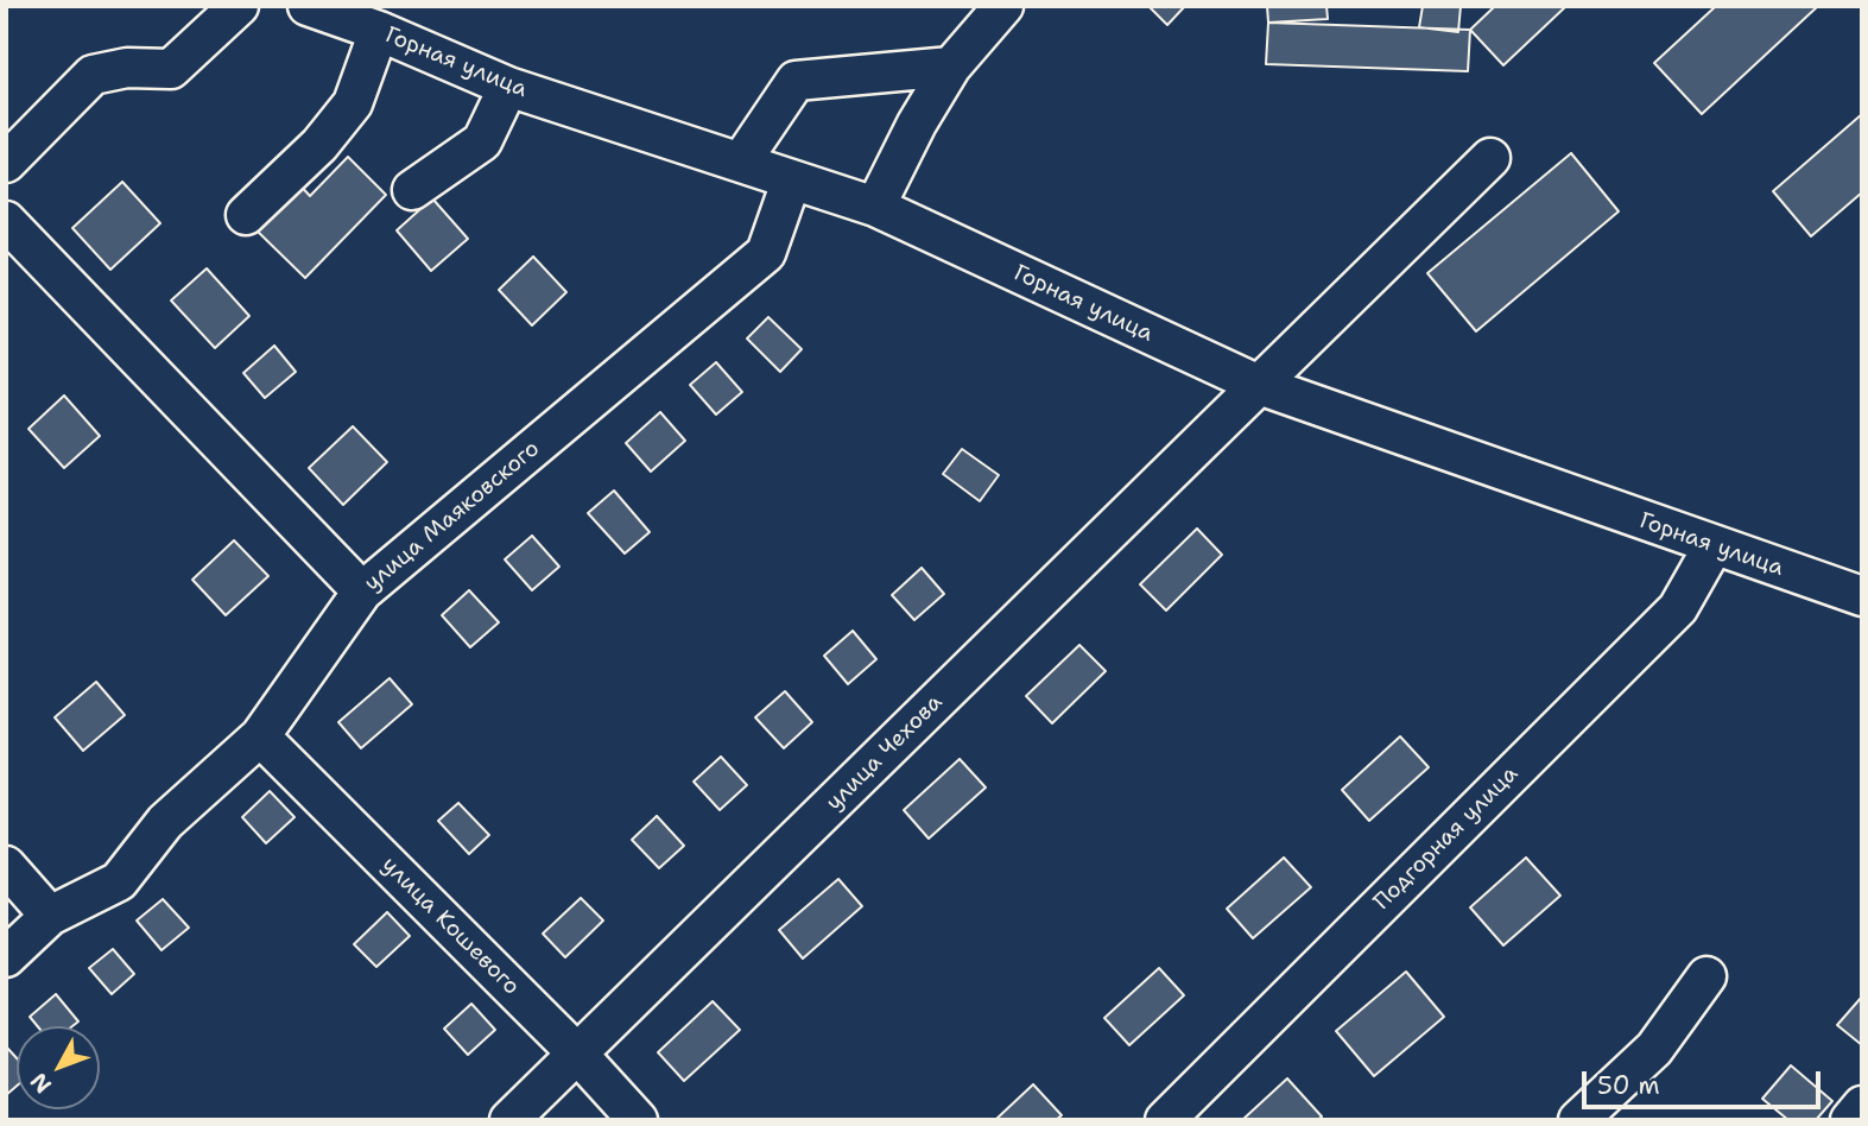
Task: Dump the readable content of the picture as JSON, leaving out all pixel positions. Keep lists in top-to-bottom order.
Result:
{
  "streets": {
    "street": [
      "Горная улица",
      "улица Маяковского",
      "улица Чехова",
      "Подгорная улица",
      "улица Кошевого"
    ]
  },
  "crossings": [
    ["Горная улица", "улица Маяковского"],
    ["Горная улица", "улица Чехова"],
    ["Горная улица", "Подгорная улица"],
    ["улица Маяковского", "улица Кошевого"],
    ["улица Чехова", "улица Кошевого"]
  ],
  "scale_bar": "50 m",
  "north": "bottom left"
}
